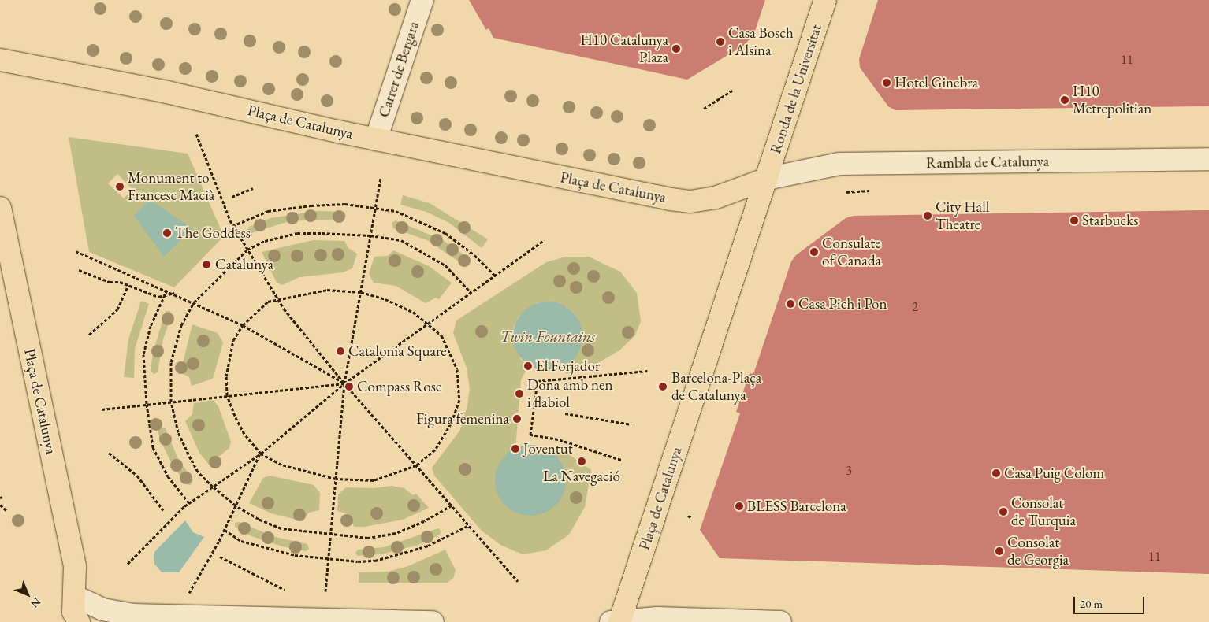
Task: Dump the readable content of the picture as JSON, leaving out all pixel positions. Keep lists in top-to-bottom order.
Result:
{
  "streets": {
    "main road": ["Ronda de la Universitat", "Plaça de Catalunya"],
    "street": ["Carrer de Bergara", "Rambla de Catalunya"]
  },
  "crossings": [
    ["Carrer de Bergara", "Plaça de Catalunya"],
    ["Ronda de la Universitat", "Plaça de Catalunya"],
    ["Ronda de la Universitat", "Rambla de Catalunya"],
    ["Plaça de Catalunya", "Rambla de Catalunya"]
  ],
  "water": ["Twin Fountains"],
  "places": [
    "Casa Bosch i Alsina",
    "H10 Catalunya Plaza",
    "Hotel Ginebra",
    "H10 Metrepolitian",
    "Monument to Francesc Macià",
    "City Hall Theatre",
    "Starbucks",
    "The Goddess",
    "Consulate of Canada",
    "Catalunya",
    "Casa Pich i Pon",
    "Catalonia Square",
    "El Forjador",
    "Compass Rose",
    "Barcelona-Plaça de Catalunya",
    "Dona amb nen i flabiol",
    "Figura femenina",
    "Joventut",
    "La Navegació",
    "Casa Puig Colom",
    "BLESS Barcelona",
    "Consolat de Turquia",
    "Consolat de Georgia"
  ],
  "house_numbers": [
    "11",
    "2",
    "3",
    "11"
  ],
  "scale_bar": "20 m",
  "north": "bottom right"
}
